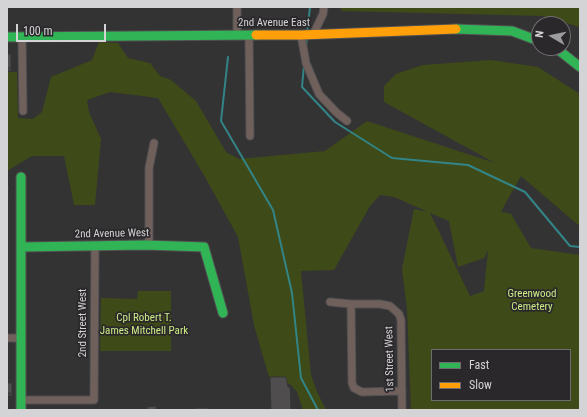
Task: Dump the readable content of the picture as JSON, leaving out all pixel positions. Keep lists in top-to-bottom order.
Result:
{
  "streets": {
    "main road": ["2nd Avenue East", "2nd Avenue West"],
    "street": ["2nd Street West", "1st Street West"]
  },
  "crossings": [
    ["2nd Avenue West", "2nd Street West"]
  ],
  "parks": ["Greenwood Cemetery", "Cpl Robert T. James Mitchell Park"],
  "legend": ["Fast", "Slow"],
  "scale_bar": "100 m",
  "north": "left"
}
